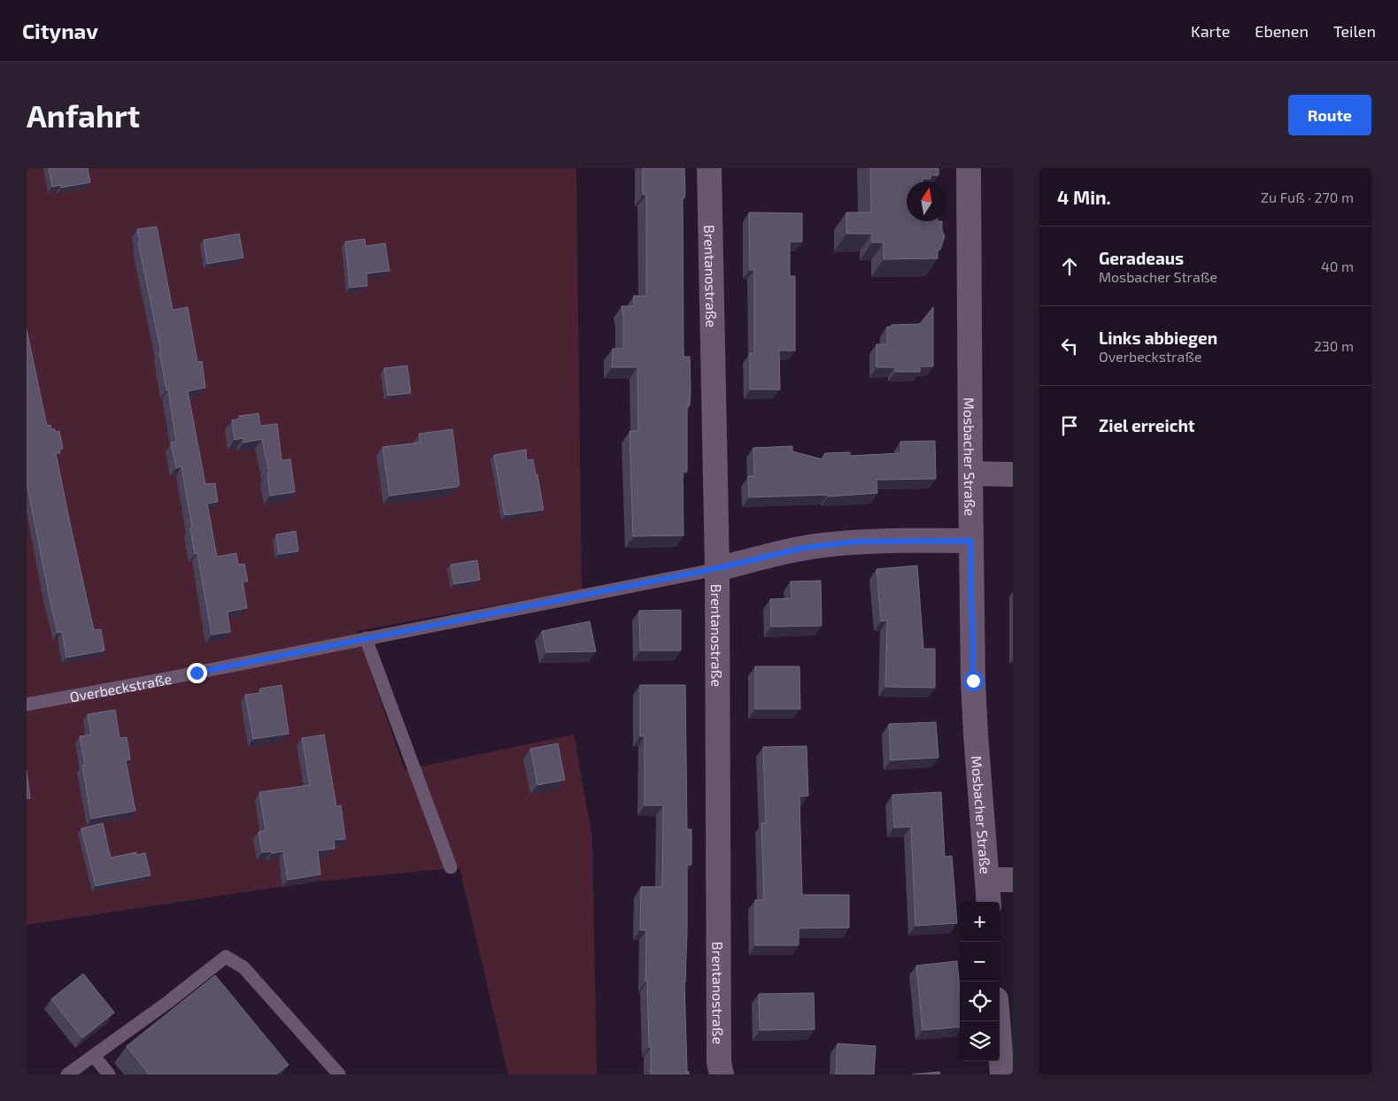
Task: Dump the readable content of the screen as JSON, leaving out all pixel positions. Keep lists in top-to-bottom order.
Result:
{
  "streets": {
    "street": ["Brentanostraße", "Mosbacher Straße", "Overbeckstraße"]
  },
  "crossings": [
    ["Brentanostraße", "Overbeckstraße"],
    ["Mosbacher Straße", "Overbeckstraße"]
  ],
  "north": "top",
  "page": {
    "header": "Citynav",
    "nav": ["Karte", "Ebenen", "Teilen"],
    "buttons": "Route",
    "title": "Anfahrt",
    "heading": ["4 Min.", "Zu Fuß · 270 m"],
    "list": [
      ["Geradeaus", "Mosbacher Straße", "40 m"],
      ["Links abbiegen", "Overbeckstraße", "230 m"],
      "Ziel erreicht"
    ],
    "map_buttons": ["+", "−"]
  }
}
